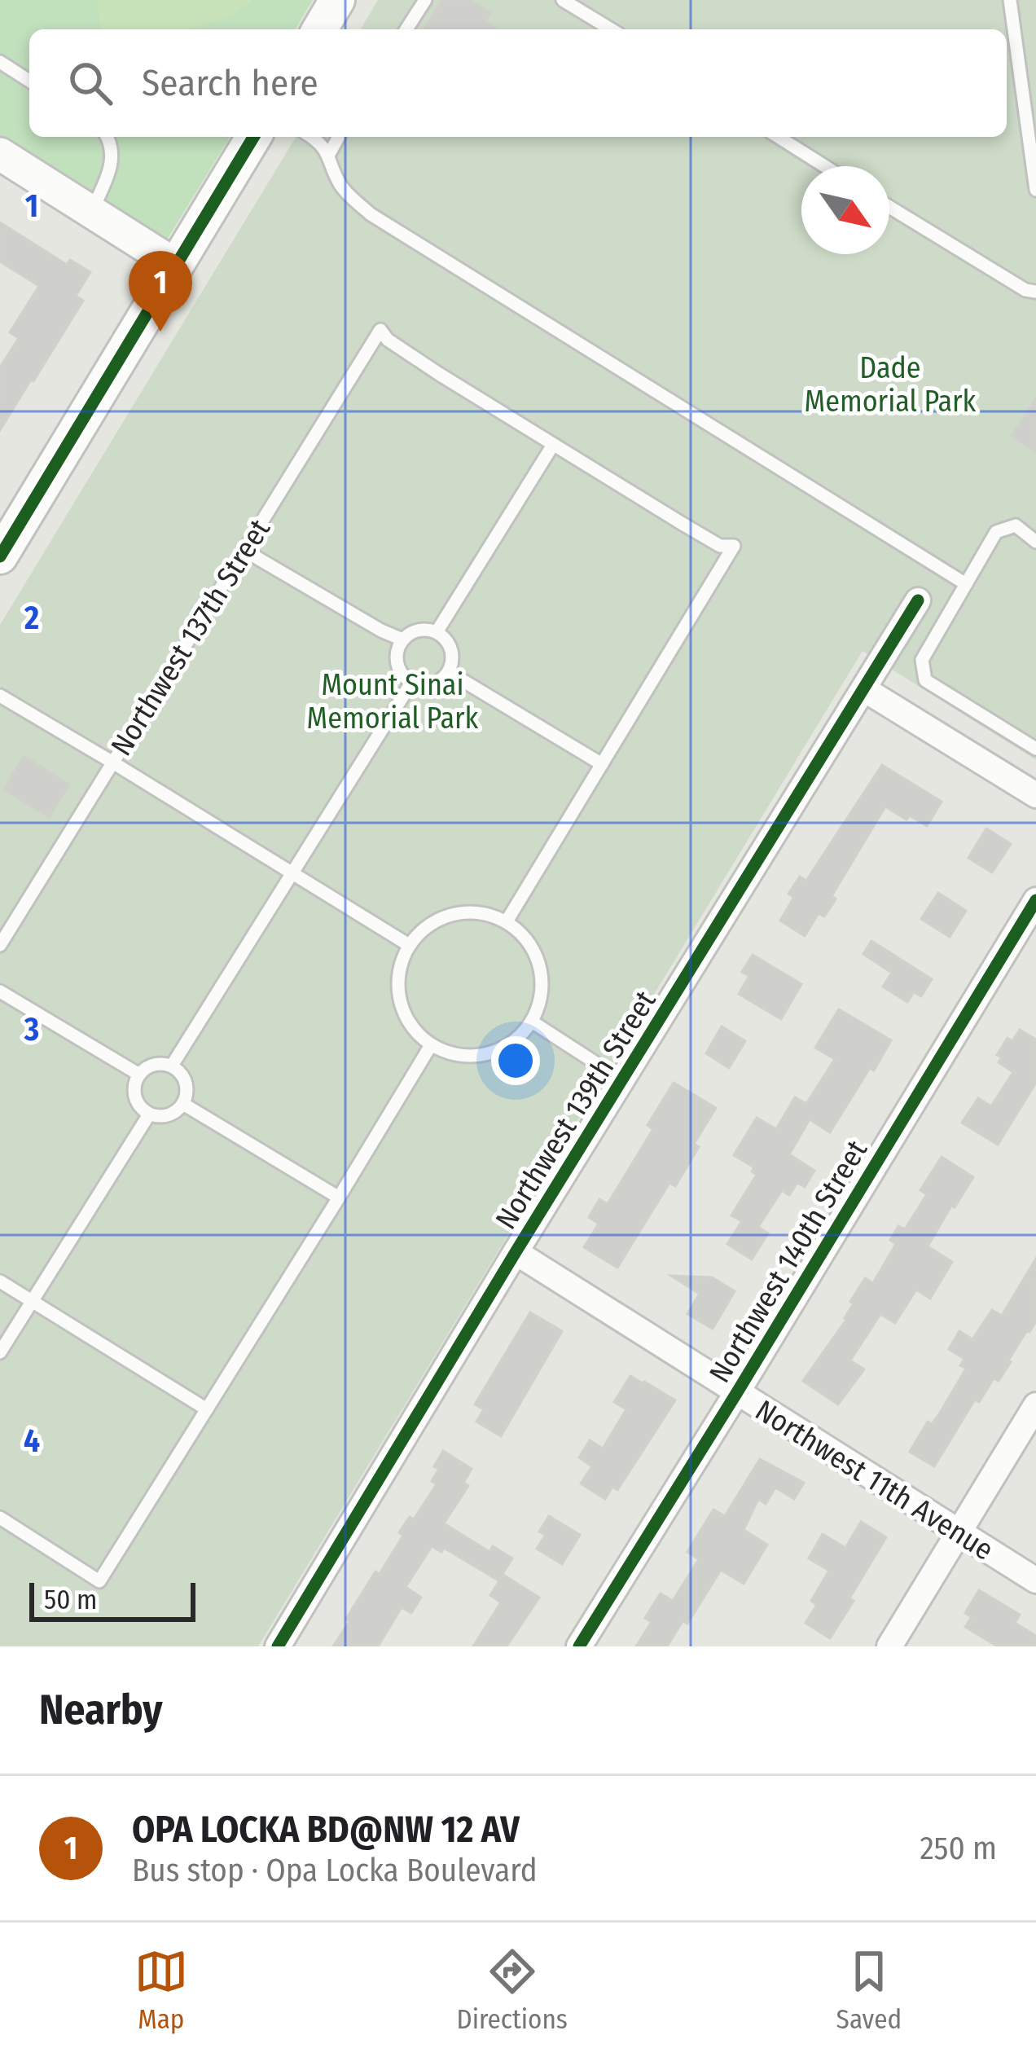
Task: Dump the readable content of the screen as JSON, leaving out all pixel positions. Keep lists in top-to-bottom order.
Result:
{
  "streets": {
    "street": ["Northwest 139th Street", "Northwest 140th Street", "Northwest 11th Avenue"],
    "lane": ["Northwest 137th Street"]
  },
  "crossings": [
    ["Northwest 139th Street", "Northwest 11th Avenue"],
    ["Northwest 140th Street", "Northwest 11th Avenue"]
  ],
  "parks": ["Dade Memorial Park", "Mount Sinai Memorial Park"],
  "scale_bar": "50 m",
  "north": "bottom right",
  "page": {
    "search": "Search here",
    "pins": "1",
    "scale": "50 m",
    "heading": "Nearby",
    "list": [
      {
        "mark": "1",
        "name": "OPA LOCKA BD@NW 12 AV",
        "note": "Bus stop · Opa Locka Boulevard",
        "value": "250 m"
      }
    ],
    "nav": ["Map", "Directions", "Saved"]
  },
  "grid": {
    "rows": [
      "1",
      "2",
      "3",
      "4"
    ]
  }
}
